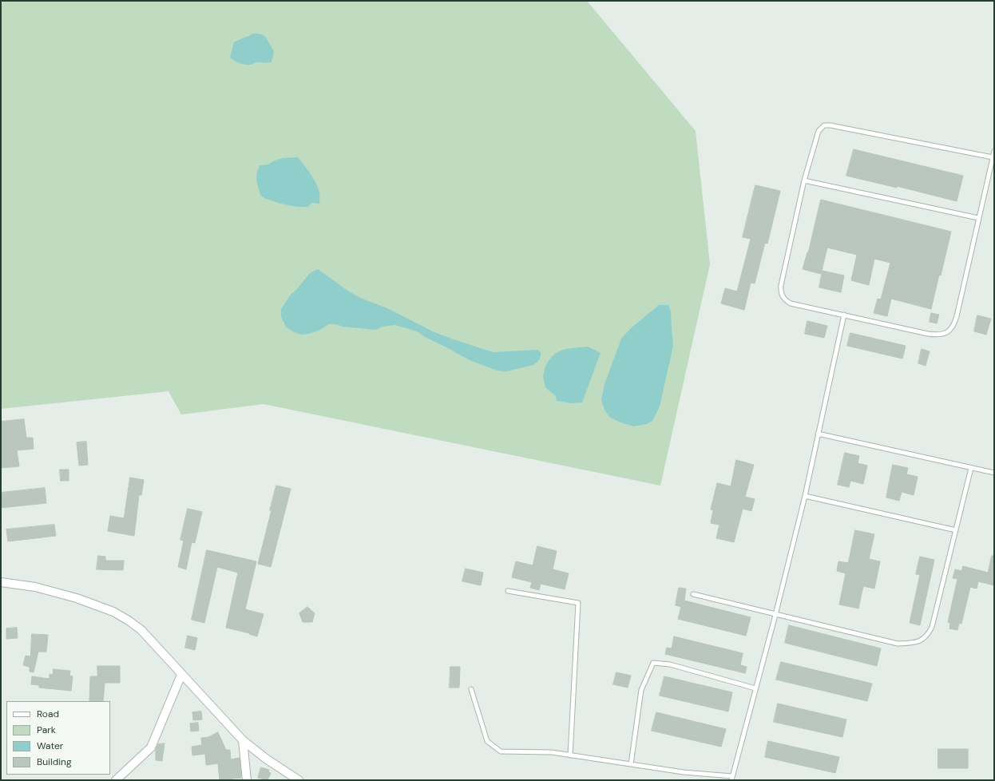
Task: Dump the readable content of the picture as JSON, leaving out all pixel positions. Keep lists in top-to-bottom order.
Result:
{
  "legend": [
    "Road",
    "Park",
    "Water",
    "Building"
  ]
}
